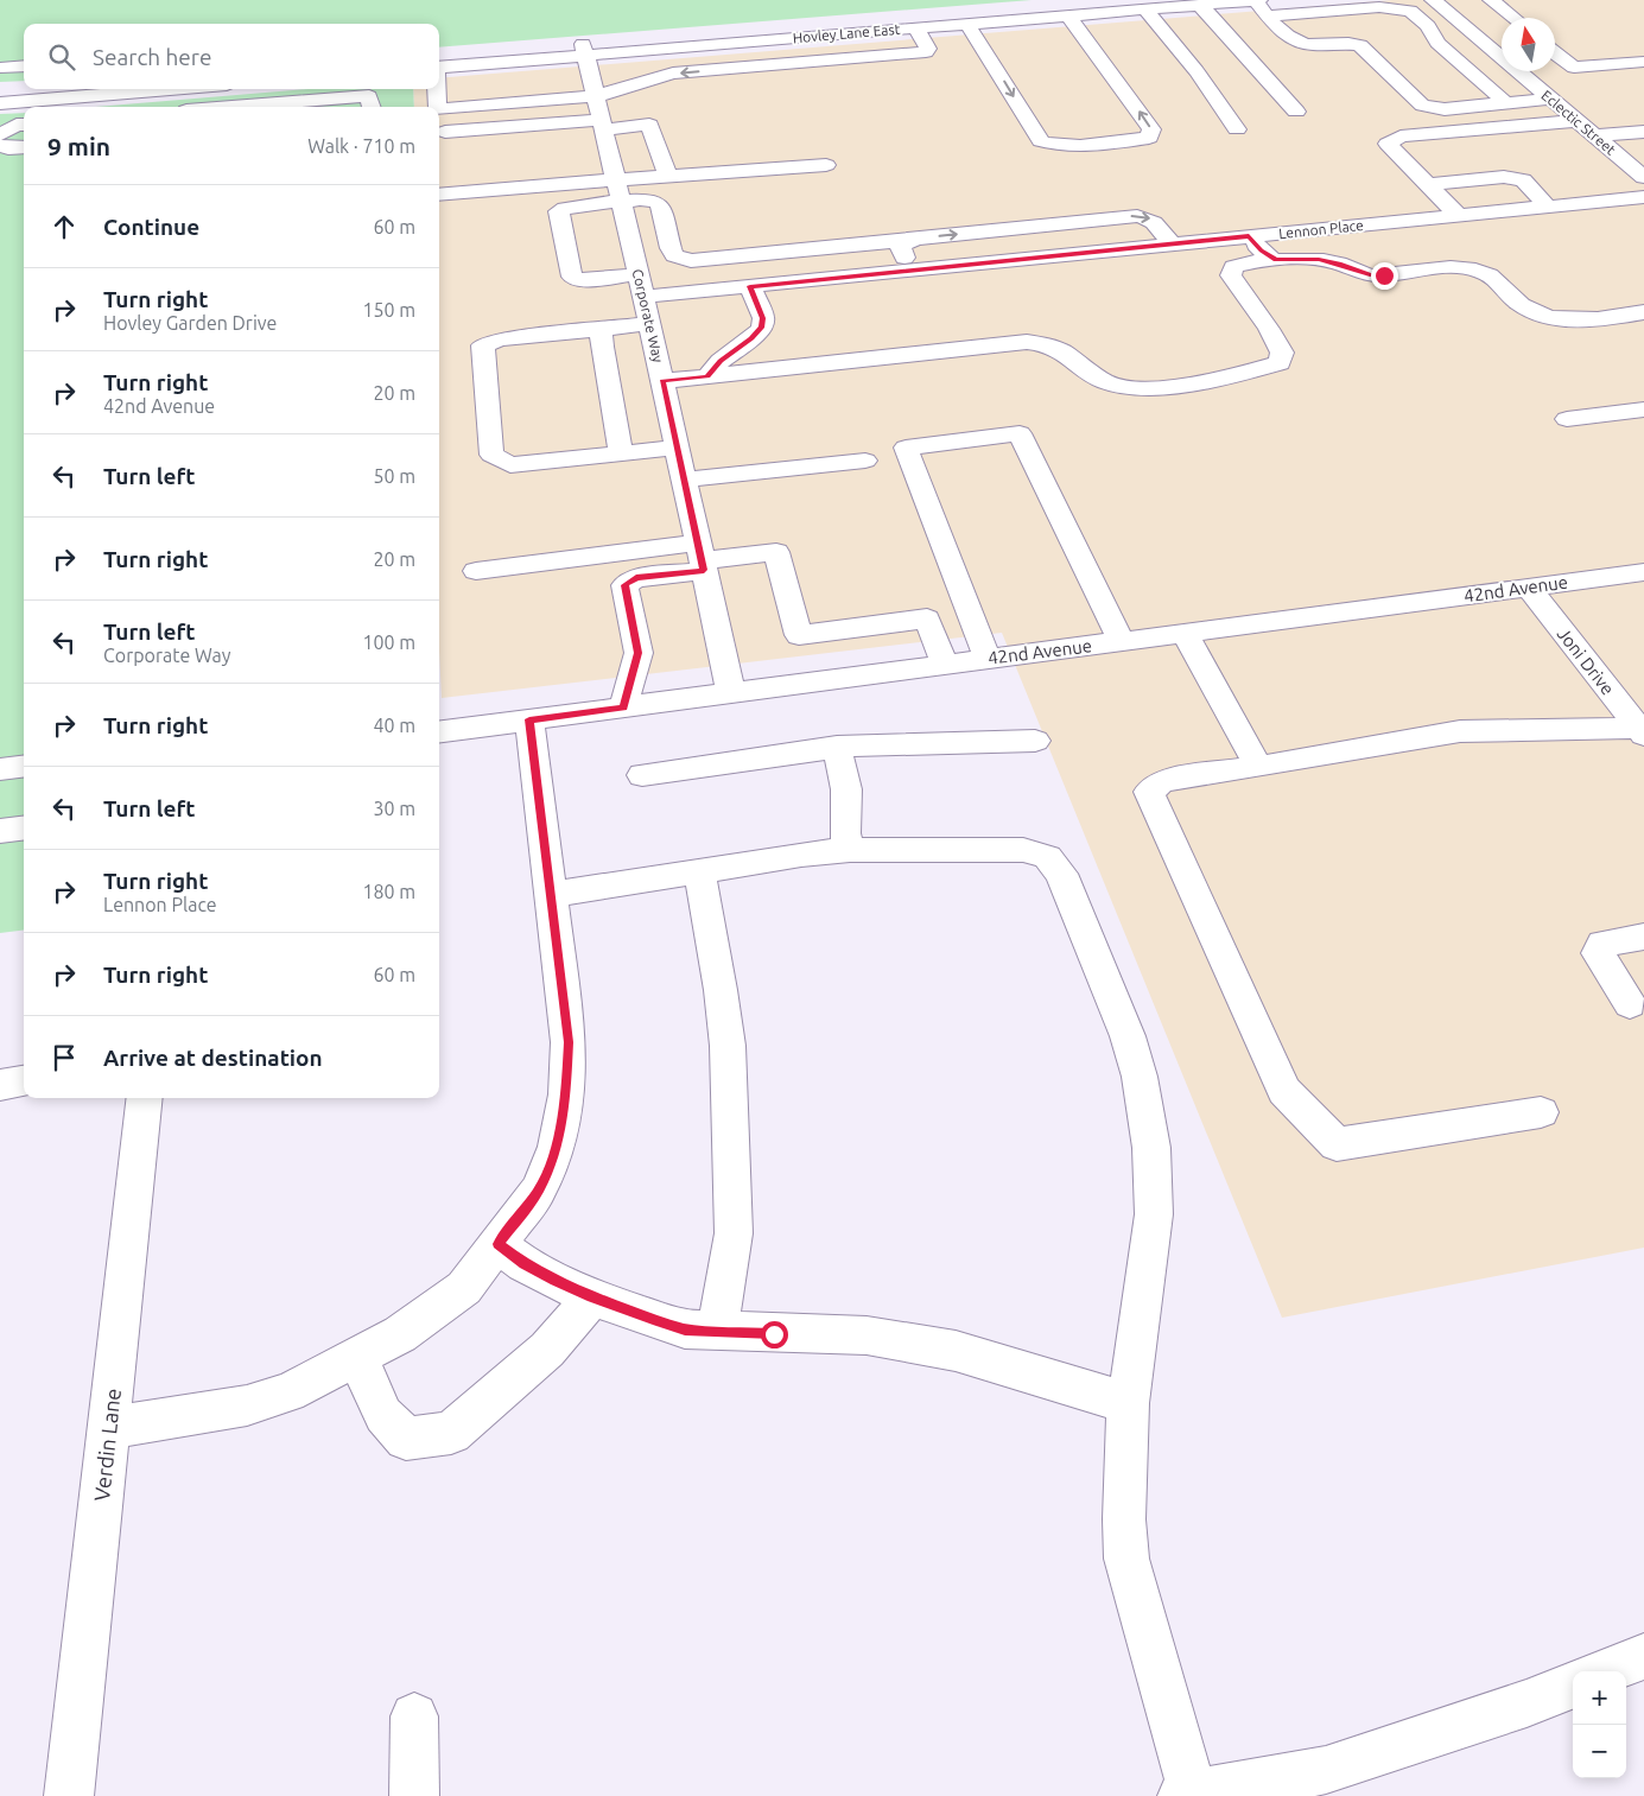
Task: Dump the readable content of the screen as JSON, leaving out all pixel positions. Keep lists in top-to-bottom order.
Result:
{
  "streets": {
    "street": [
      "Hovley Lane East",
      "Eclectic Street",
      "Lennon Place",
      "Corporate Way",
      "42nd Avenue",
      "Joni Drive",
      "Verdin Lane"
    ]
  },
  "crossings": [
    ["Hovley Lane East", "Corporate Way"],
    ["Lennon Place", "Corporate Way"],
    ["Corporate Way", "42nd Avenue"],
    ["42nd Avenue", "Joni Drive"]
  ],
  "north": "top",
  "page": {
    "search": "Search here",
    "heading": ["9 min", "Walk · 710 m"],
    "list": [
      ["Continue", "60 m"],
      ["Turn right", "Hovley Garden Drive", "150 m"],
      ["Turn right", "42nd Avenue", "20 m"],
      ["Turn left", "50 m"],
      ["Turn right", "20 m"],
      ["Turn left", "Corporate Way", "100 m"],
      ["Turn right", "40 m"],
      ["Turn left", "30 m"],
      ["Turn right", "Lennon Place", "180 m"],
      ["Turn right", "60 m"],
      "Arrive at destination"
    ],
    "map_buttons": ["+", "−"]
  }
}
